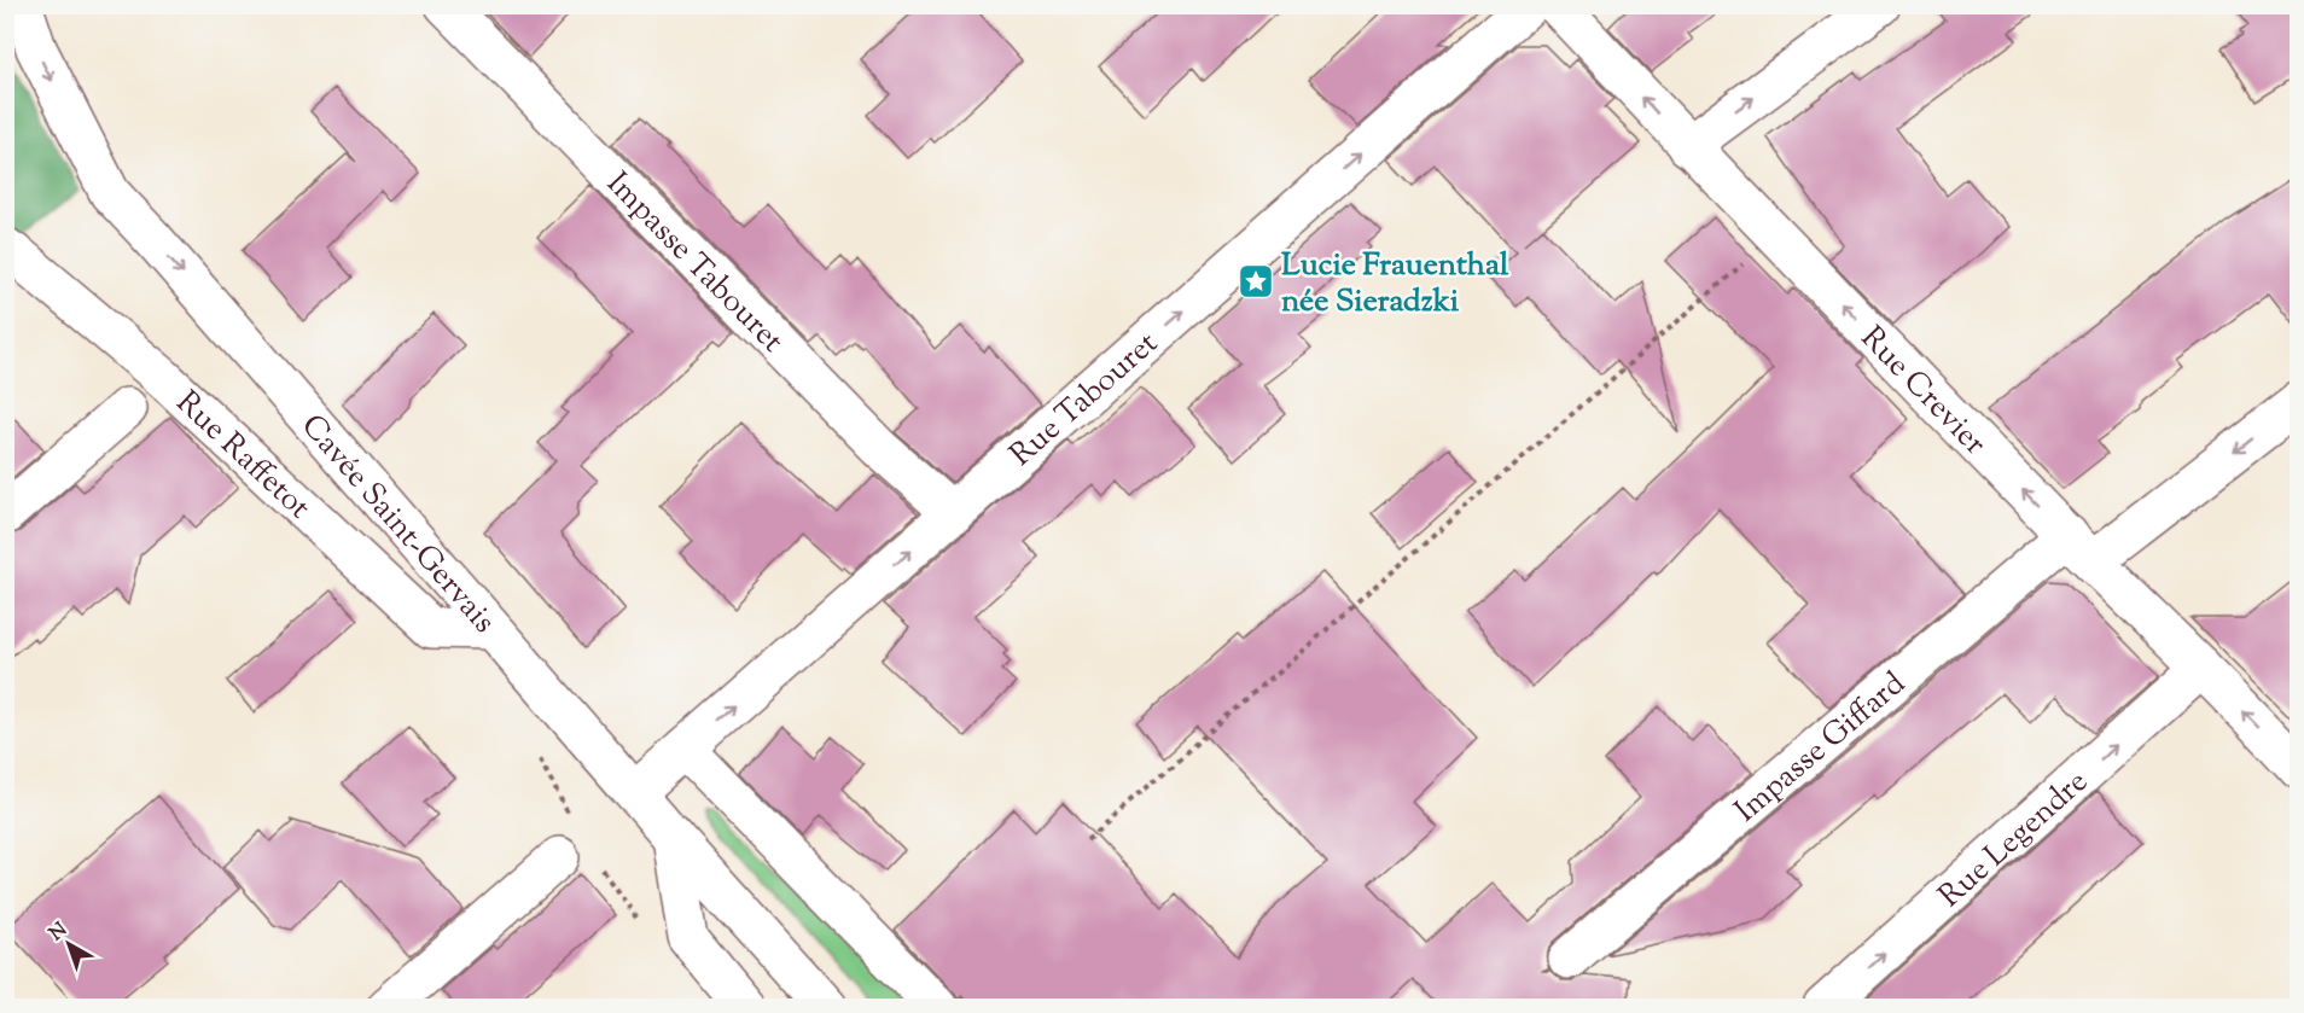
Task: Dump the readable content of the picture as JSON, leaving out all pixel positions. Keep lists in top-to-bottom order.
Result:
{
  "streets": {
    "street": [
      "Impasse Tabouret",
      "Rue Crevier",
      "Rue Tabouret",
      "Rue Raffetot",
      "Cavée Saint-Gervais",
      "Impasse Giffard",
      "Rue Legendre"
    ]
  },
  "crossings": [
    ["Impasse Tabouret", "Rue Tabouret"],
    ["Rue Crevier", "Impasse Giffard"],
    ["Rue Crevier", "Rue Legendre"],
    ["Rue Tabouret", "Cavée Saint-Gervais"],
    ["Rue Raffetot", "Cavée Saint-Gervais"]
  ],
  "one_way": [
    "Rue Crevier",
    "Rue Tabouret",
    "Cavée Saint-Gervais",
    "Rue Legendre"
  ],
  "places": {
    "place": ["Lucie Frauenthal née Sieradzki"]
  },
  "north": "top left"
}
